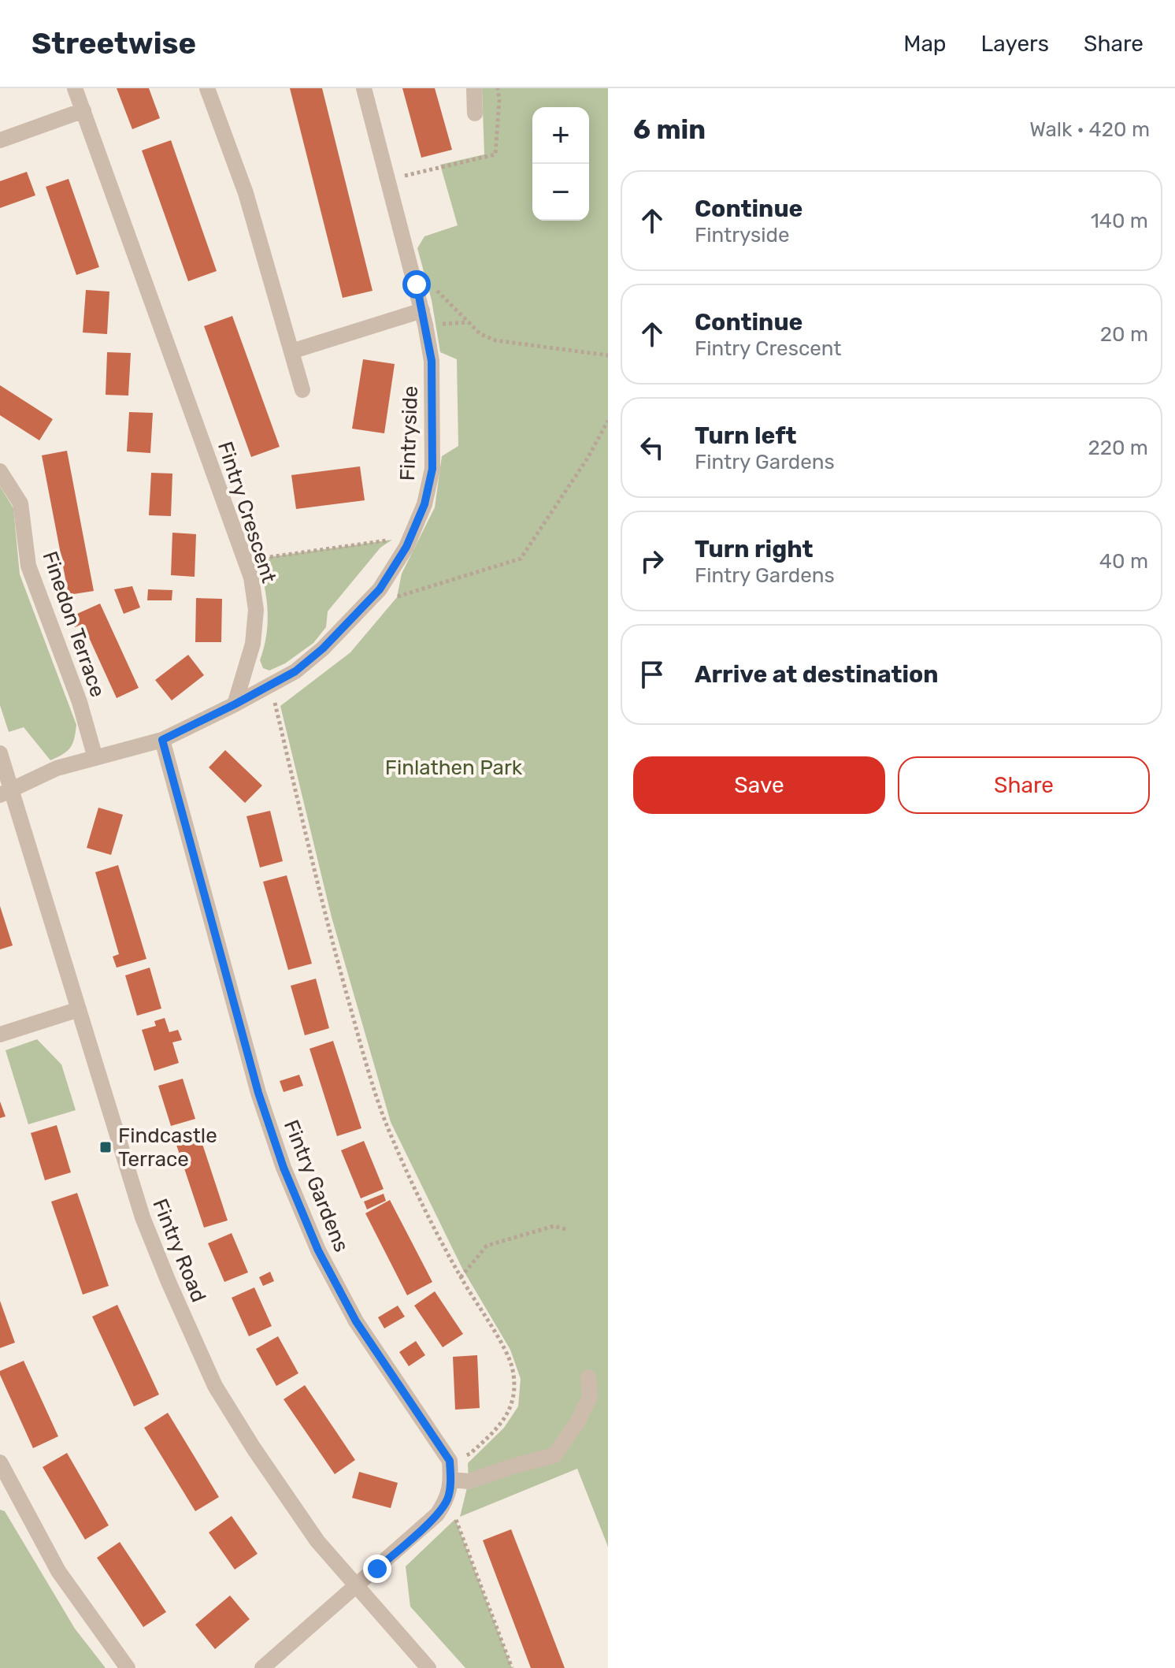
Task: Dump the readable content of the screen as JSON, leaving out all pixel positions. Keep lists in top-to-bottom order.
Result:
{
  "streets": {
    "street": [
      "Fintryside",
      "Fintry Crescent",
      "Finedon Terrace",
      "Fintry Gardens",
      "Fintry Road"
    ]
  },
  "crossings": [
    ["Fintryside", "Fintry Crescent"]
  ],
  "parks": ["Finlathen Park"],
  "places": {
    "transit": ["Findcastle Terrace"]
  },
  "page": {
    "header": "Streetwise",
    "nav": ["Map", "Layers", "Share"],
    "heading": ["6 min", "Walk · 420 m"],
    "map_buttons": ["+", "−"],
    "list": [
      ["Continue", "Fintryside", "140 m"],
      ["Continue", "Fintry Crescent", "20 m"],
      ["Turn left", "Fintry Gardens", "220 m"],
      ["Turn right", "Fintry Gardens", "40 m"],
      "Arrive at destination"
    ],
    "buttons": ["Save", "Share"]
  }
}
